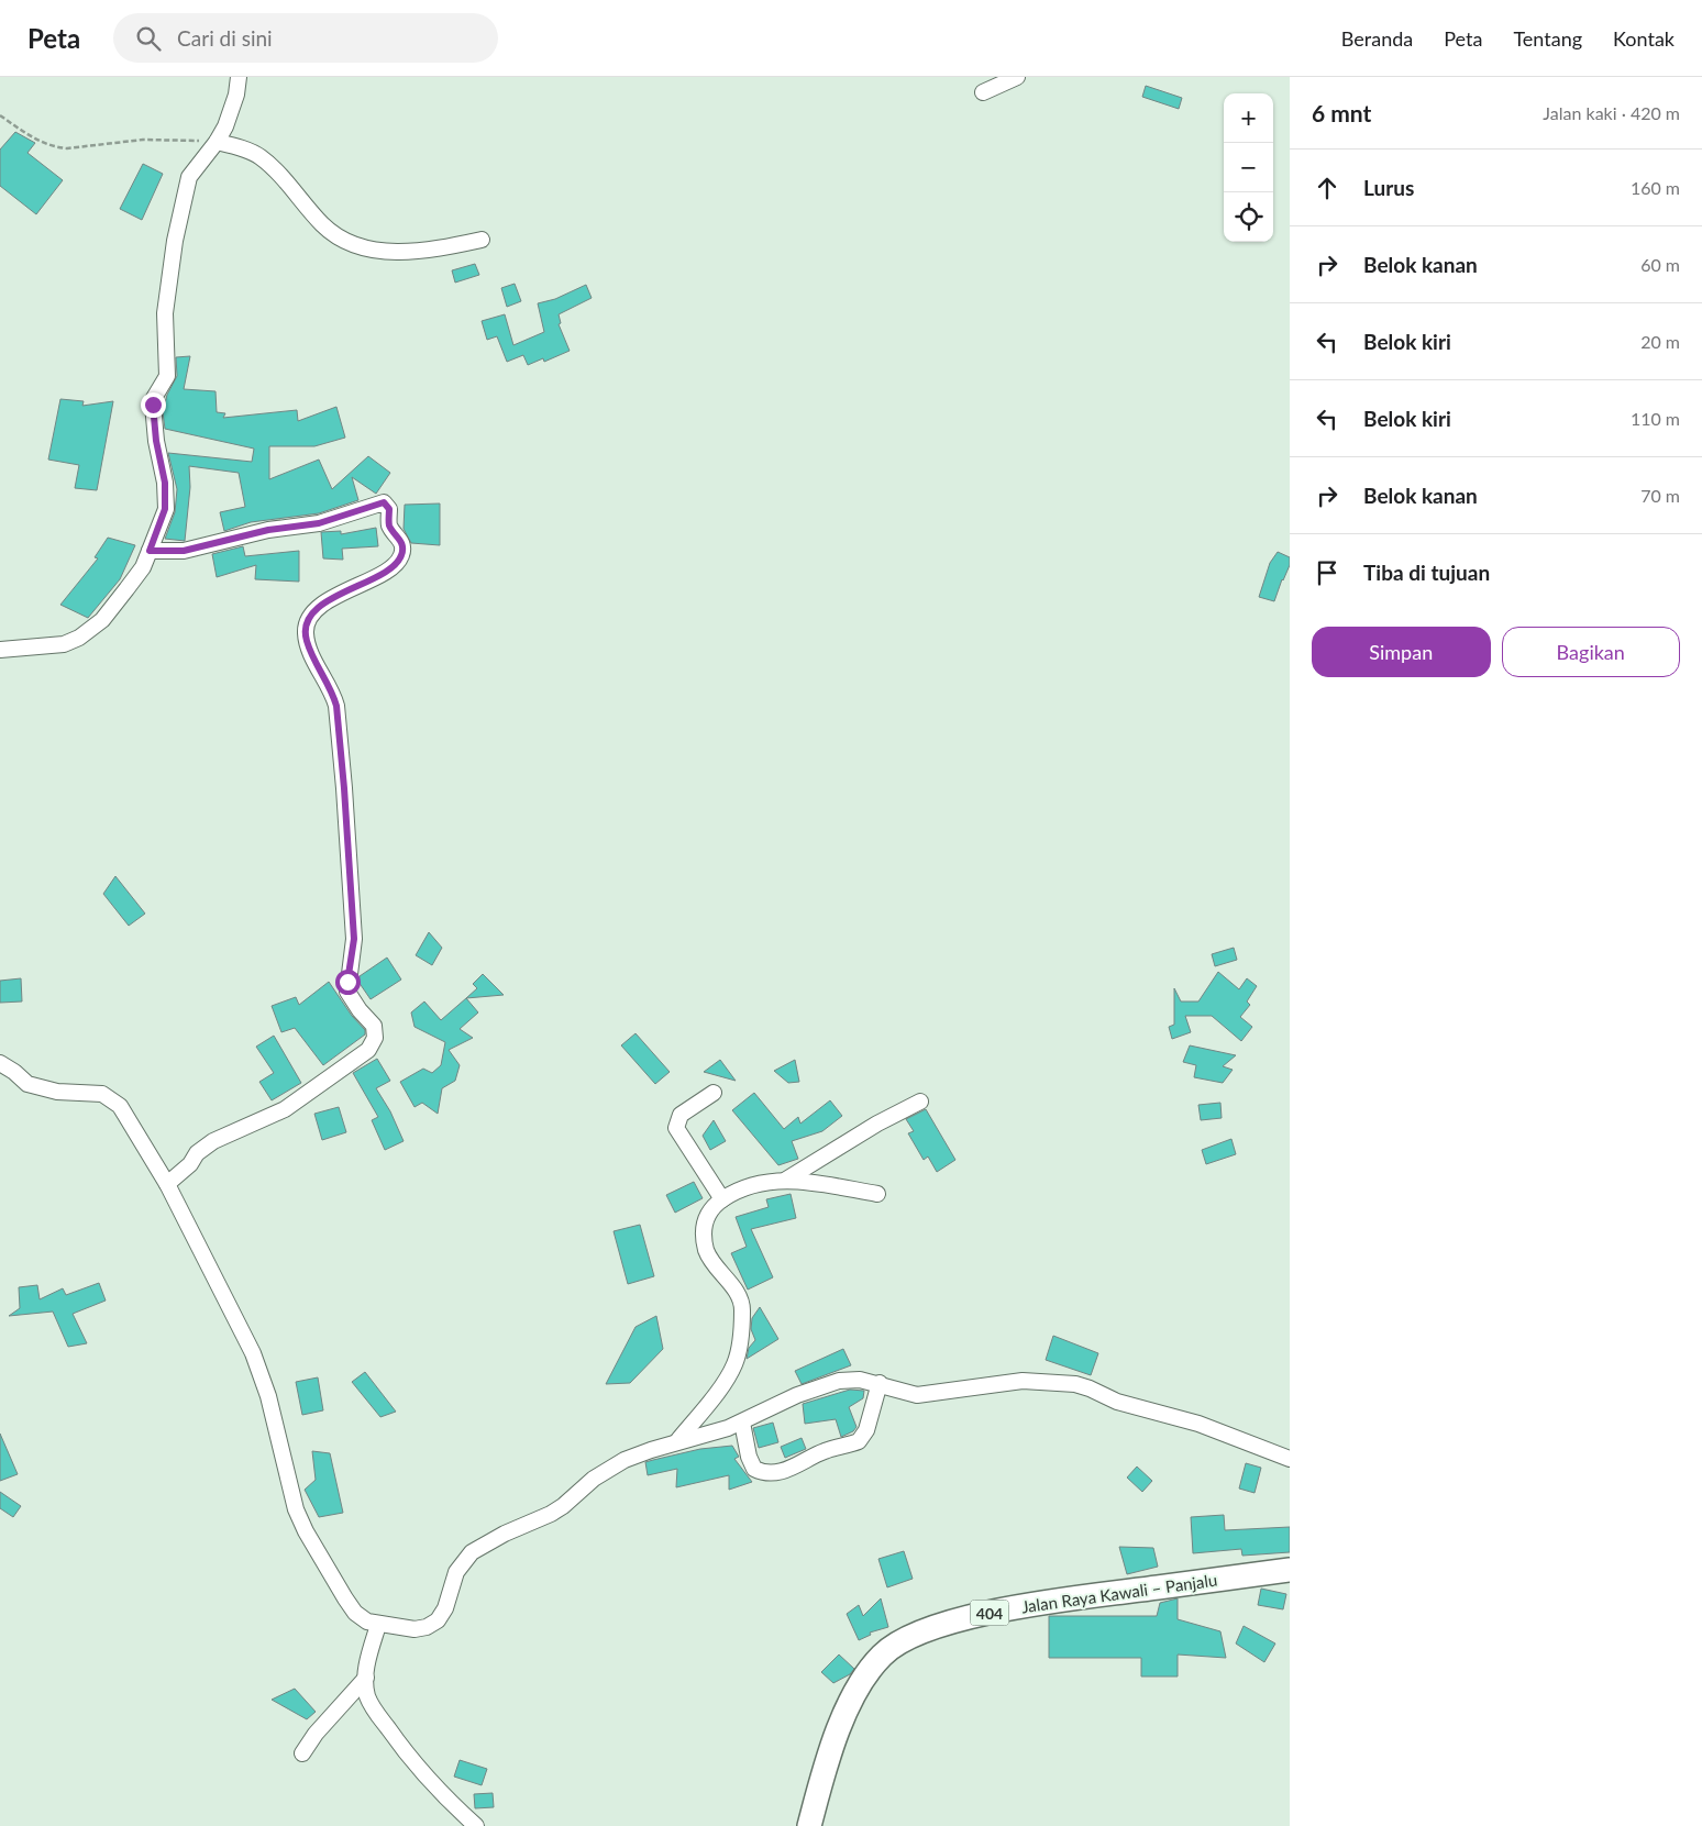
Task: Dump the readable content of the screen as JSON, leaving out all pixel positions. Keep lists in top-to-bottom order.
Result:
{
  "streets": {
    "main road": ["Jalan Raya Kawali – Panjalu", "404"]
  },
  "page": {
    "header": "Peta",
    "search": "Cari di sini",
    "nav": [
      "Beranda",
      "Peta",
      "Tentang",
      "Kontak"
    ],
    "heading": ["6 mnt", "Jalan kaki · 420 m"],
    "map_buttons": ["+", "−"],
    "list": [
      ["Lurus", "160 m"],
      ["Belok kanan", "60 m"],
      ["Belok kiri", "20 m"],
      ["Belok kiri", "110 m"],
      ["Belok kanan", "70 m"],
      "Tiba di tujuan"
    ],
    "buttons": ["Simpan", "Bagikan"]
  }
}
